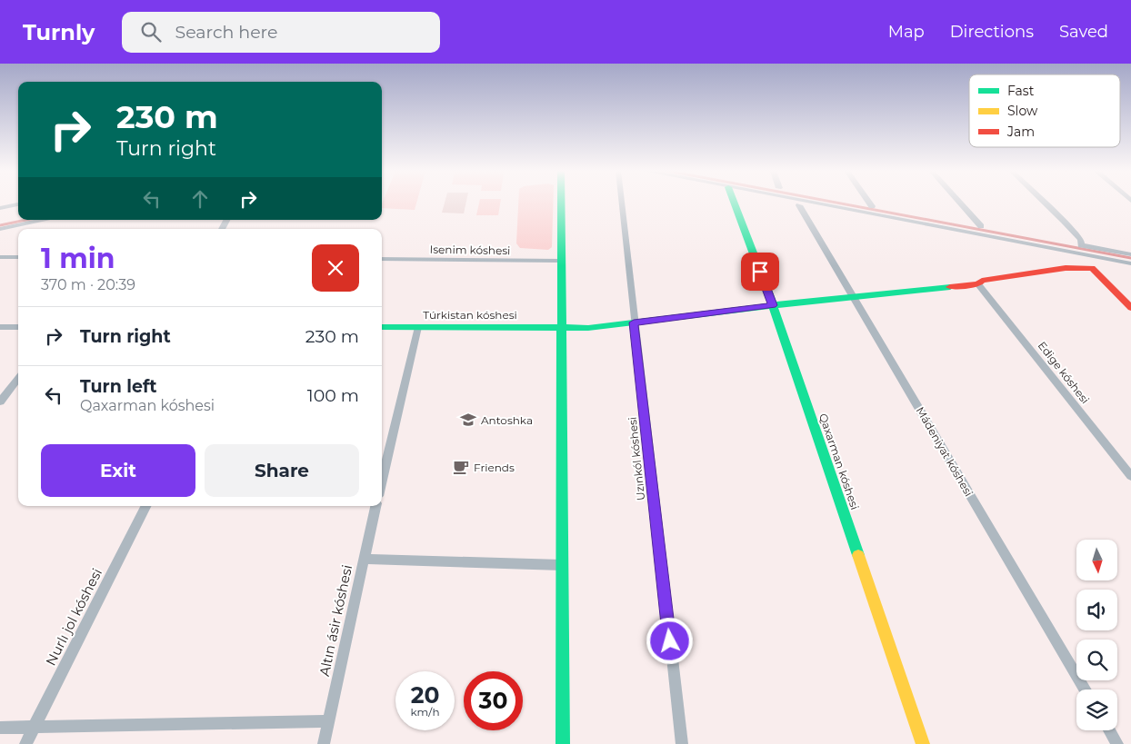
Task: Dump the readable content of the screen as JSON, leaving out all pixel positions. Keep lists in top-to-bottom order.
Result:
{
  "streets": {
    "street": [
      "Isenim kóshesi",
      "Túrkistan kóshesi",
      "Edige kóshesi",
      "Mádeniyat kóshesi",
      "Uzınkól kóshesi",
      "Qaxarman kóshesi",
      "Nurlı jol kóshesi",
      "Altın ásir kóshesi"
    ]
  },
  "crossings": [
    ["Túrkistan kóshesi", "Edige kóshesi"],
    ["Túrkistan kóshesi", "Mádeniyat kóshesi"],
    ["Túrkistan kóshesi", "Uzınkól kóshesi"],
    ["Túrkistan kóshesi", "Qaxarman kóshesi"]
  ],
  "places": {
    "school or university": ["Antoshka"],
    "cafe": ["Friends"]
  },
  "legend": ["Fast", "Slow", "Jam"],
  "north": "bottom",
  "page": {
    "header": "Turnly",
    "search": "Search here",
    "nav": ["Map", "Directions", "Saved"],
    "turn": ["230 m", "Turn right"],
    "heading": ["1 min", "370 m · 20:39"],
    "list": [
      {
        "name": "Turn right",
        "value": "230 m"
      },
      {
        "name": "Turn left",
        "note": "Qaxarman kóshesi",
        "value": "100 m"
      }
    ],
    "buttons": ["Exit", "Share"],
    "speed": "20 km/h",
    "limit": "30"
  }
}
